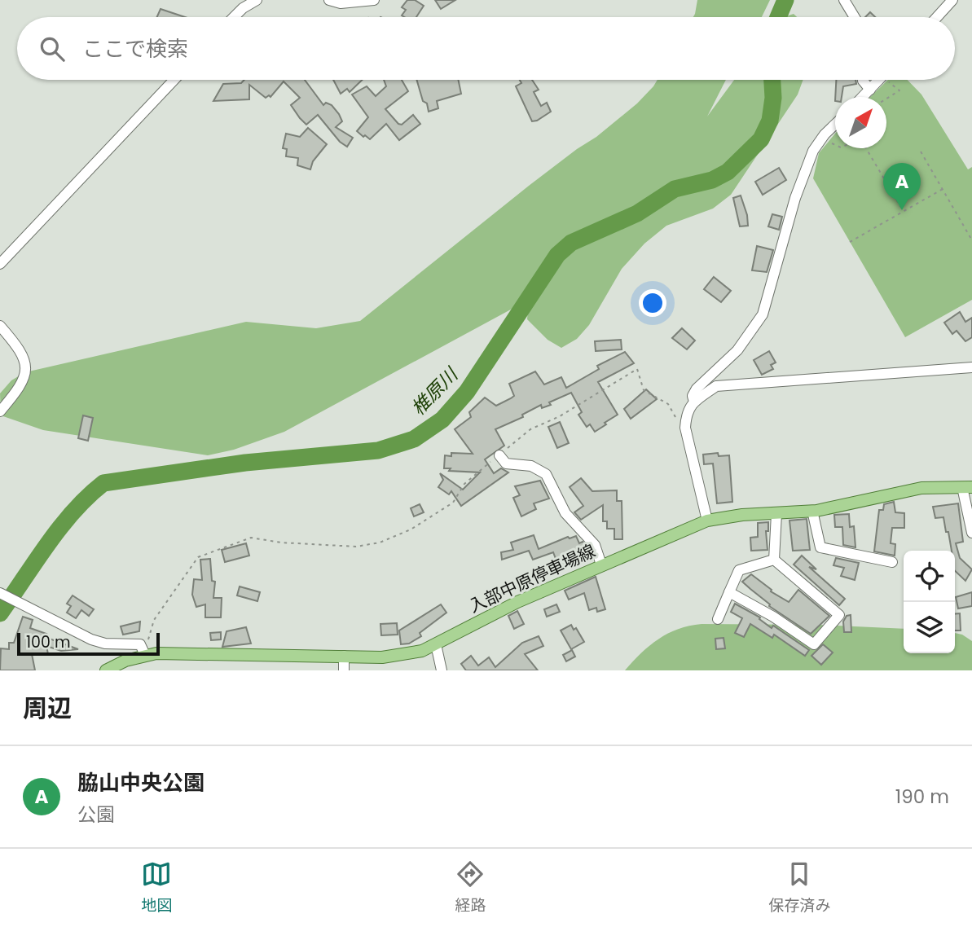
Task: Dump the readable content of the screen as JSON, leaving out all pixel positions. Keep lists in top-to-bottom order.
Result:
{
  "streets": {
    "main road": ["入部中原停車場線"]
  },
  "water": ["椎原川"],
  "scale_bar": "100 m",
  "north": "top right",
  "page": {
    "search": "ここで検索",
    "pins": "A",
    "scale": "100 m",
    "heading": "周辺",
    "list": [
      {
        "mark": "A",
        "name": "脇山中央公園",
        "note": "公園",
        "value": "190 m"
      }
    ],
    "nav": ["地図", "経路", "保存済み"]
  }
}
